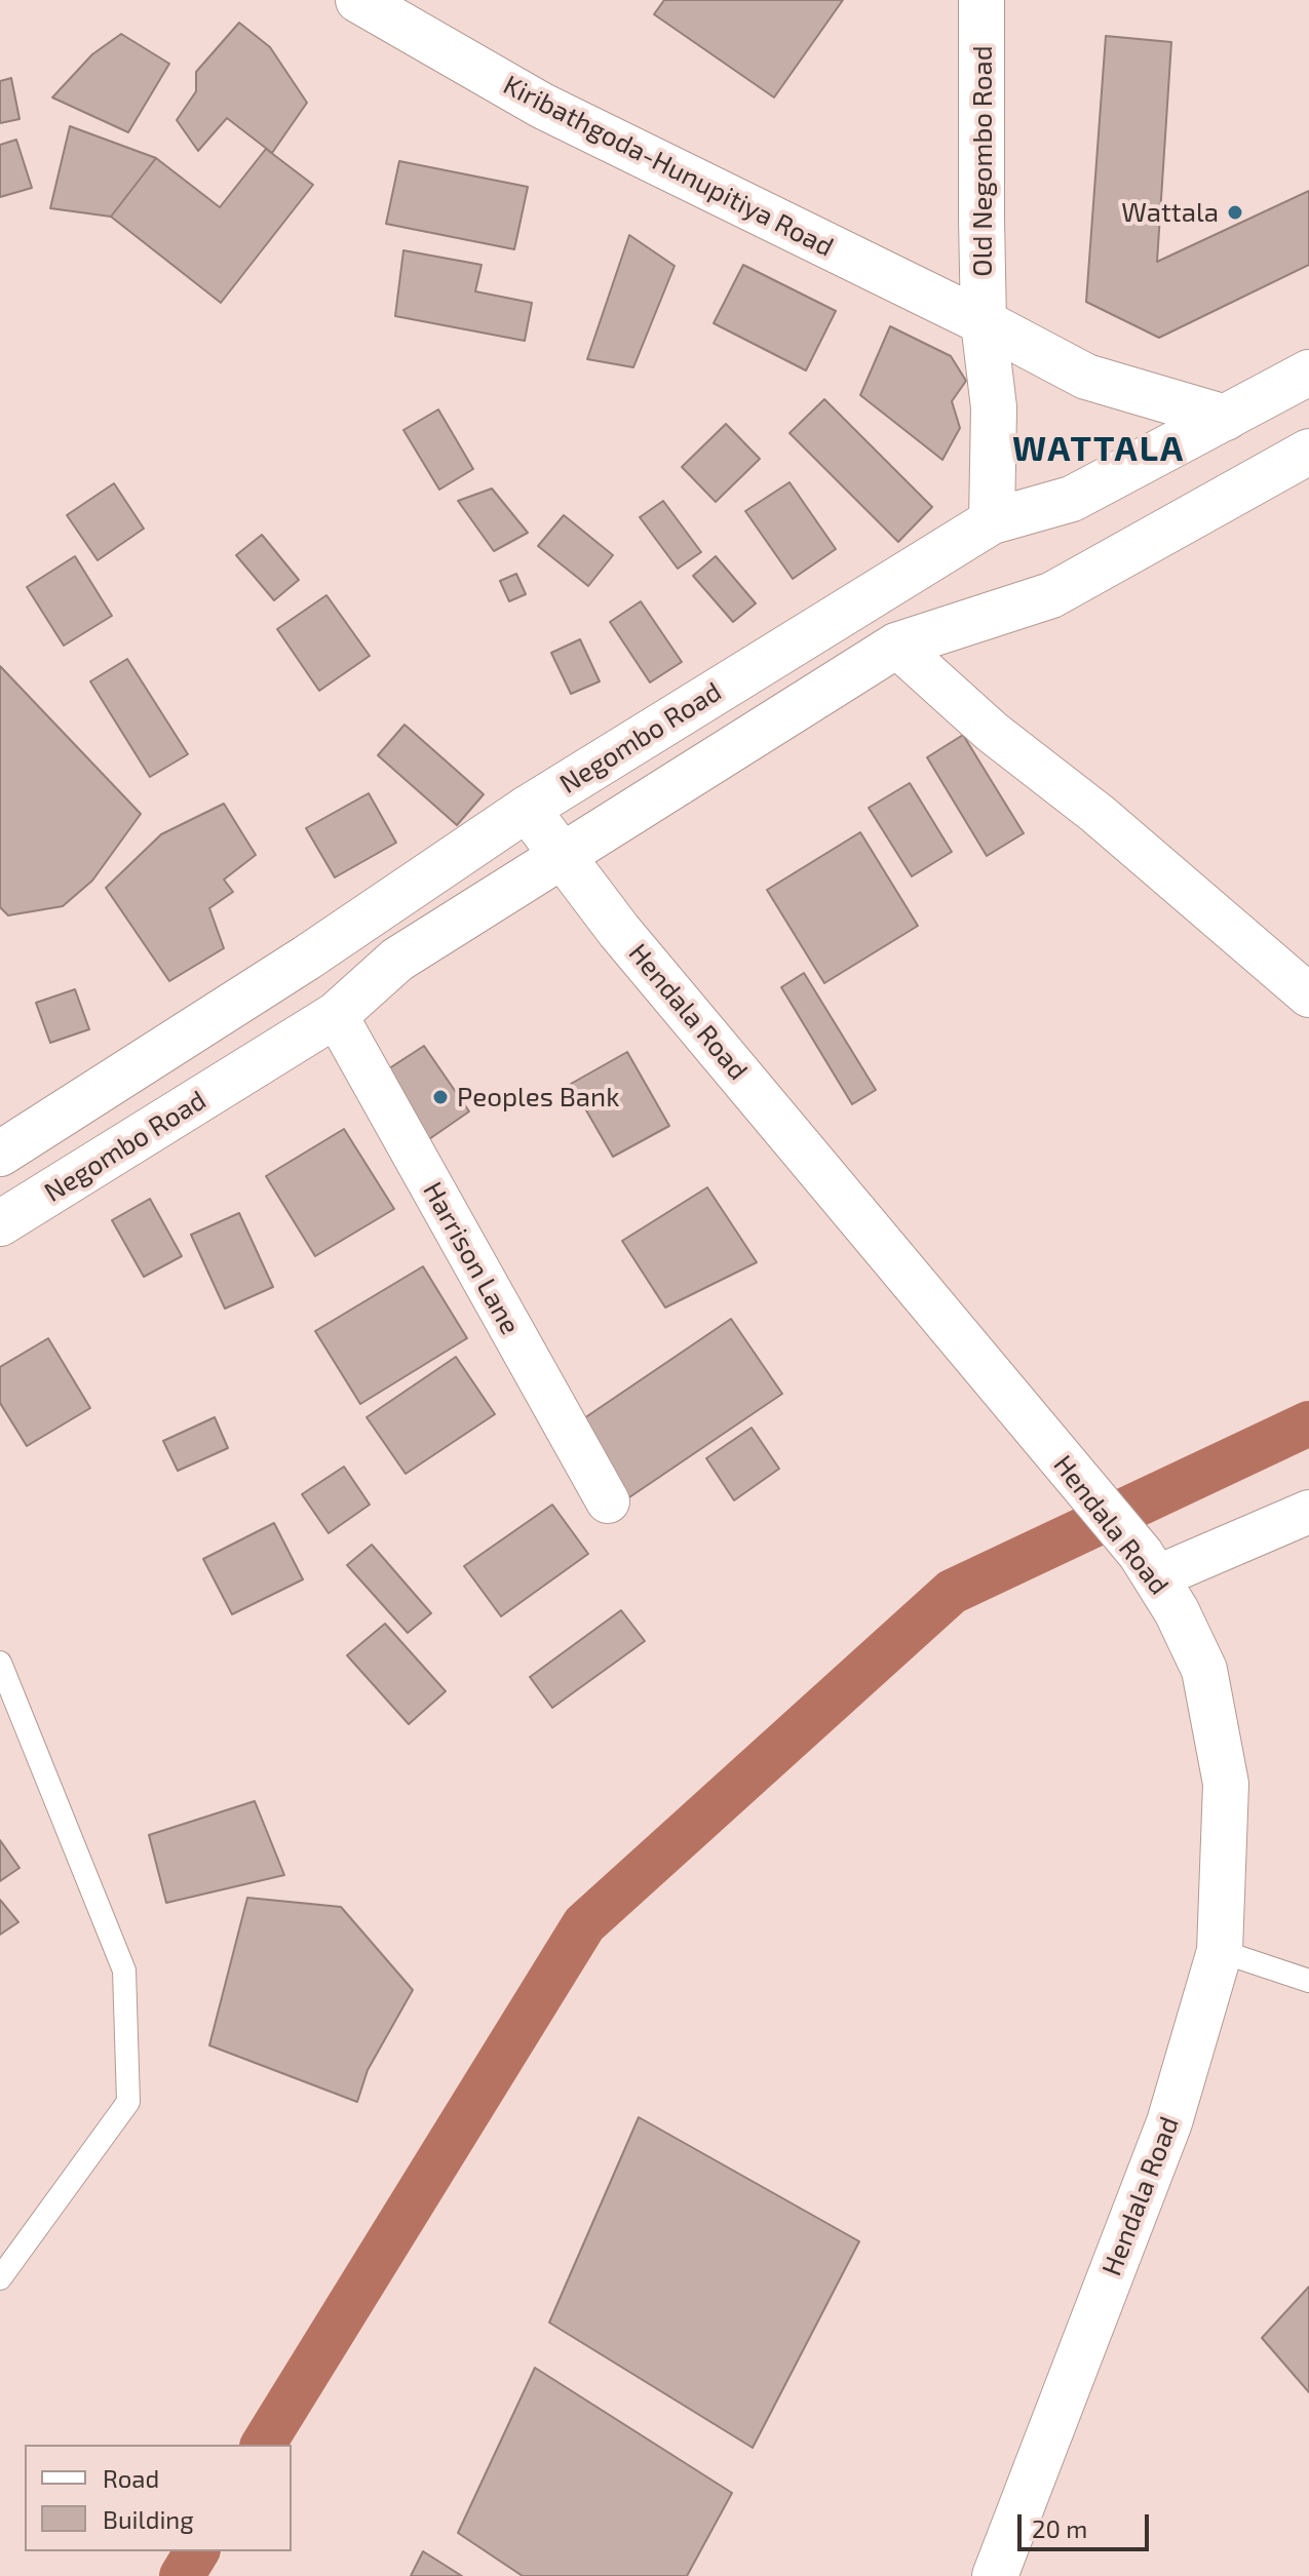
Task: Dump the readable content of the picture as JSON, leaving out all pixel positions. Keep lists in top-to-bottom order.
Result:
{
  "streets": {
    "main road": [
      "Old Negombo Road",
      "Kiribathgoda-Hunupitiya Road",
      "Negombo Road",
      "Hendala Road"
    ],
    "street": ["Harrison Lane"]
  },
  "crossings": [
    ["Old Negombo Road", "Kiribathgoda-Hunupitiya Road"],
    ["Old Negombo Road", "Negombo Road"],
    ["Kiribathgoda-Hunupitiya Road", "Negombo Road"],
    ["Negombo Road", "Hendala Road"],
    ["Negombo Road", "Harrison Lane"]
  ],
  "districts": ["WATTALA"],
  "places": ["Wattala", "Peoples Bank"],
  "legend": ["Road", "Building"],
  "scale_bar": "20 m"
}
